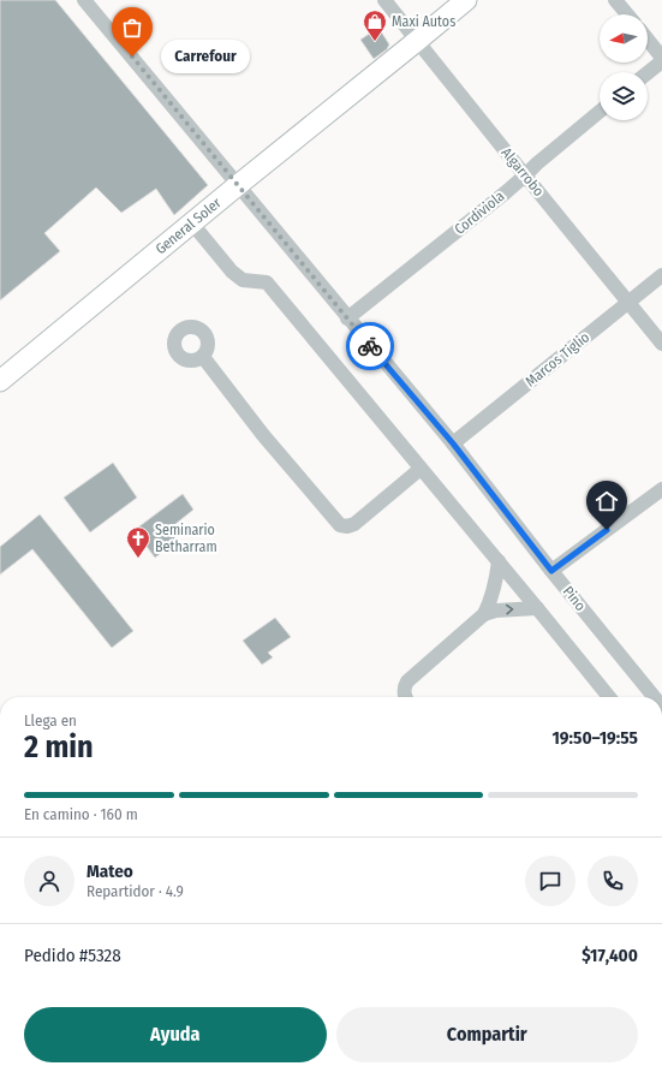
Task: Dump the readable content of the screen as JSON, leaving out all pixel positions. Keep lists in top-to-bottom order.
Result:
{
  "streets": {
    "street": [
      "Algarrobo",
      "Cordiviola",
      "General Soler",
      "Marcos Tiglio",
      "Pino"
    ]
  },
  "crossings": [
    ["Algarrobo", "Cordiviola"],
    ["Algarrobo", "General Soler"],
    ["Algarrobo", "Marcos Tiglio"],
    ["Cordiviola", "Pino"],
    ["General Soler", "Pino"],
    ["Marcos Tiglio", "Pino"]
  ],
  "places": {
    "shop": ["Maxi Autos"],
    "other": ["Carrefour"],
    "church": ["Seminario Betharram"]
  },
  "north": "left",
  "page": {
    "bubble": "Carrefour",
    "heading": ["2 min", "Llega en", "19:50–19:55"],
    "panel": [
      "Mateo",
      "Repartidor · 4.9",
      "Pedido #5328",
      "$17,400"
    ],
    "bar": "En camino · 160 m",
    "buttons": ["Ayuda", "Compartir"]
  }
}
